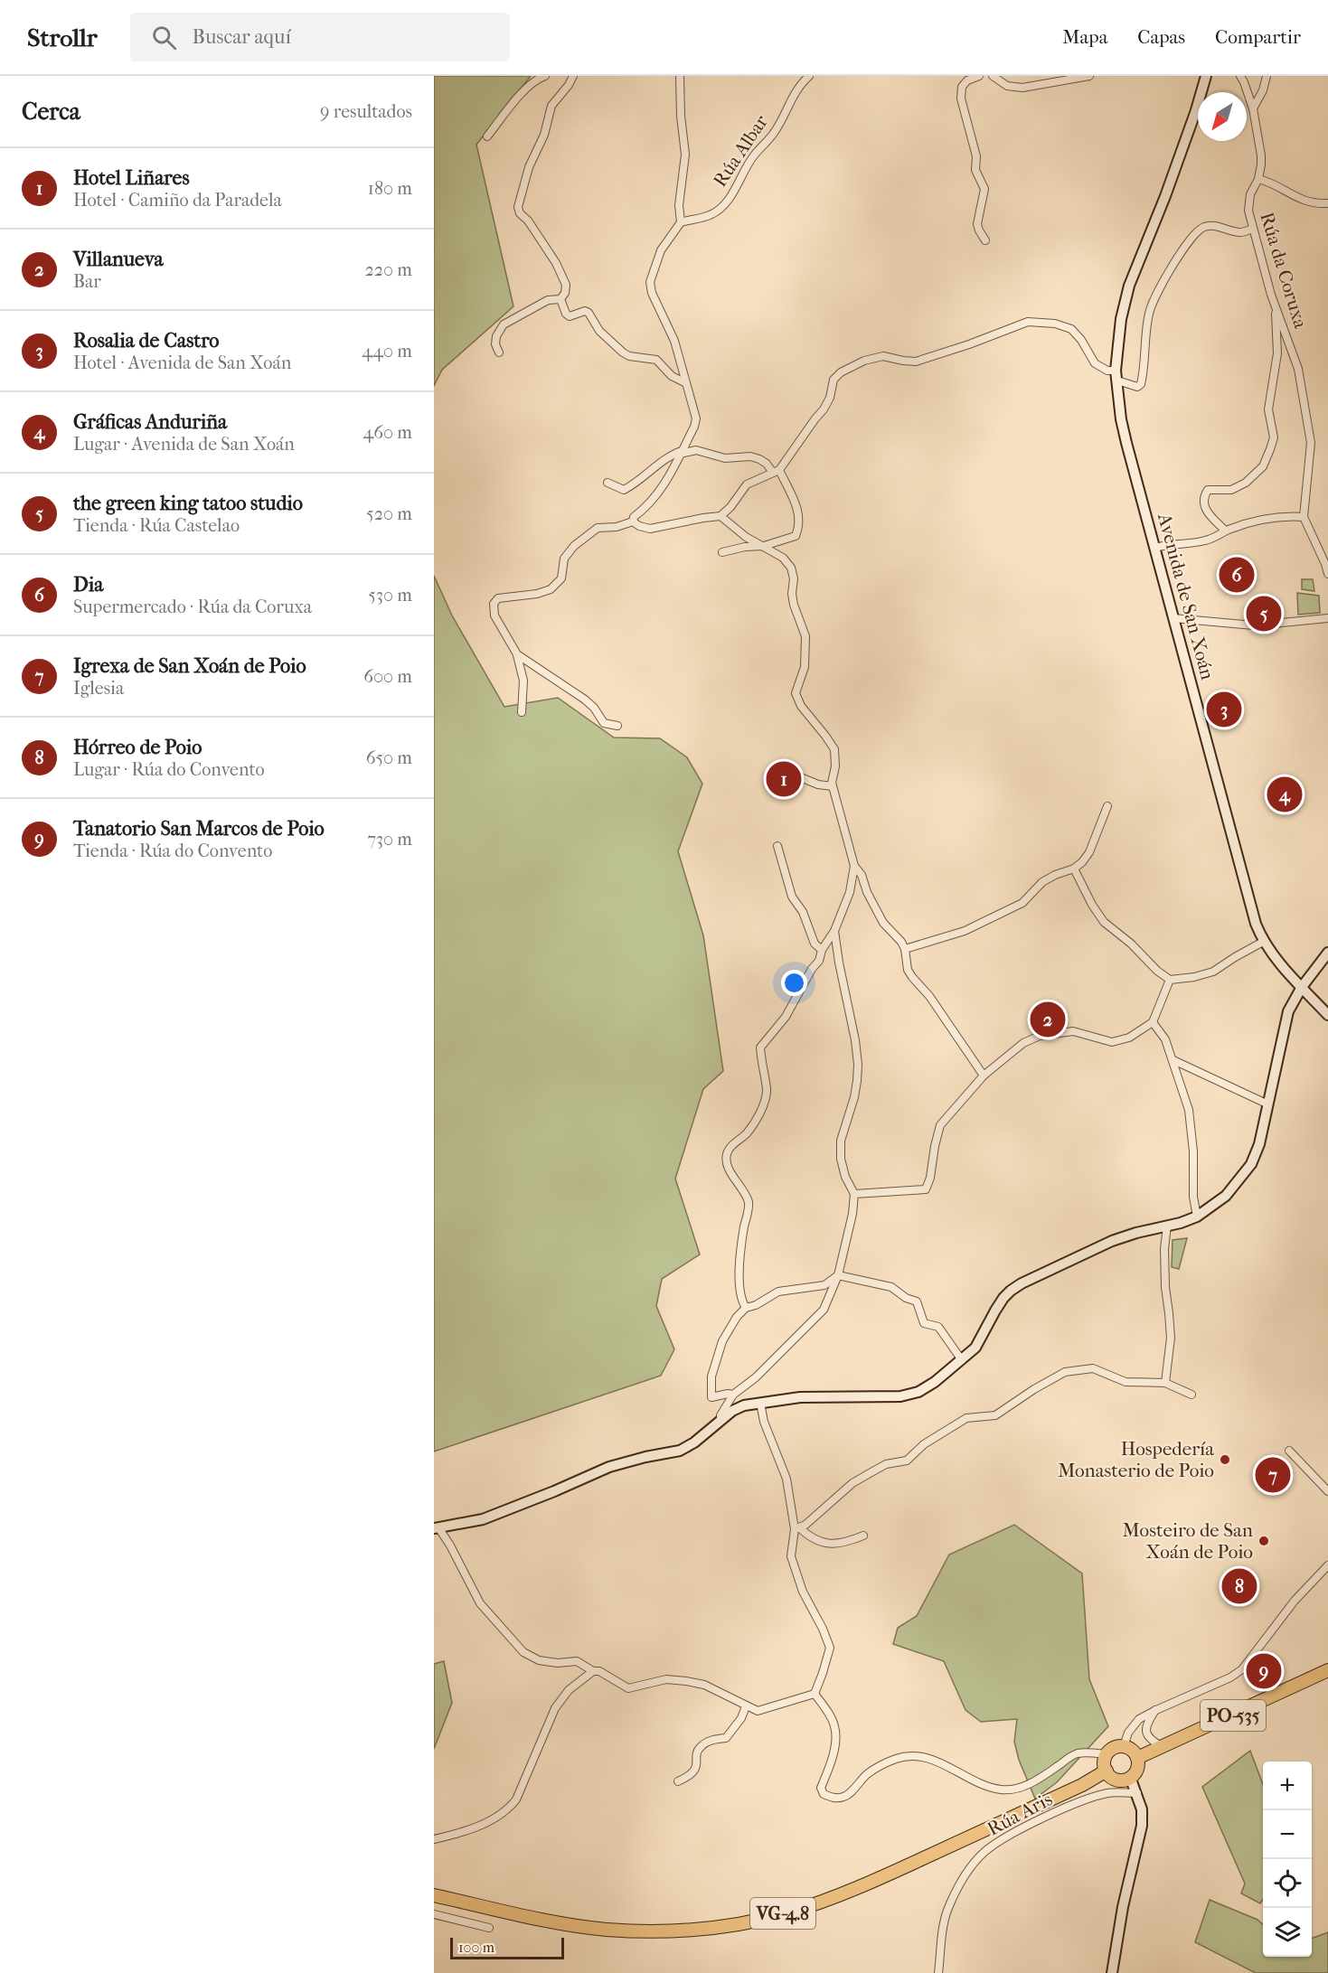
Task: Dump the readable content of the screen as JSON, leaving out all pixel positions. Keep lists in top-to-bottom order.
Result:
{
  "streets": {
    "highway": ["PO-535", "VG-4.8"],
    "street": [
      "Rúa Albar",
      "Rúa da Coruxa",
      "Avenida de San Xoán",
      "Rúa Aris"
    ]
  },
  "crossings": [
    ["PO-535", "VG-4.8"]
  ],
  "places": ["Hospedería Monasterio de Poio", "Mosteiro de San Xoán de Poio"],
  "scale_bar": "100 m",
  "north": "bottom left",
  "page": {
    "header": "Strollr",
    "search": "Buscar aquí",
    "nav": ["Mapa", "Capas", "Compartir"],
    "heading": ["Cerca", "9 resultados"],
    "list": [
      {
        "mark": "1",
        "name": "Hotel Liñares",
        "note": "Hotel · Camiño da Paradela",
        "value": "180 m"
      },
      {
        "mark": "2",
        "name": "Villanueva",
        "note": "Bar",
        "value": "220 m"
      },
      {
        "mark": "3",
        "name": "Rosalia de Castro",
        "note": "Hotel · Avenida de San Xoán",
        "value": "440 m"
      },
      {
        "mark": "4",
        "name": "Gráficas Anduriña",
        "note": "Lugar · Avenida de San Xoán",
        "value": "460 m"
      },
      {
        "mark": "5",
        "name": "the green king tatoo studio",
        "note": "Tienda · Rúa Castelao",
        "value": "520 m"
      },
      {
        "mark": "6",
        "name": "Dia",
        "note": "Supermercado · Rúa da Coruxa",
        "value": "530 m"
      },
      {
        "mark": "7",
        "name": "Igrexa de San Xoán de Poio",
        "note": "Iglesia",
        "value": "600 m"
      },
      {
        "mark": "8",
        "name": "Hórreo de Poio",
        "note": "Lugar · Rúa do Convento",
        "value": "650 m"
      },
      {
        "mark": "9",
        "name": "Tanatorio San Marcos de Poio",
        "note": "Tienda · Rúa do Convento",
        "value": "730 m"
      }
    ],
    "pins": [
      "6",
      "5",
      "3",
      "1",
      "4",
      "2",
      "7",
      "8",
      "9"
    ],
    "map_buttons": ["+", "−"],
    "scale": "100 m"
  }
}
